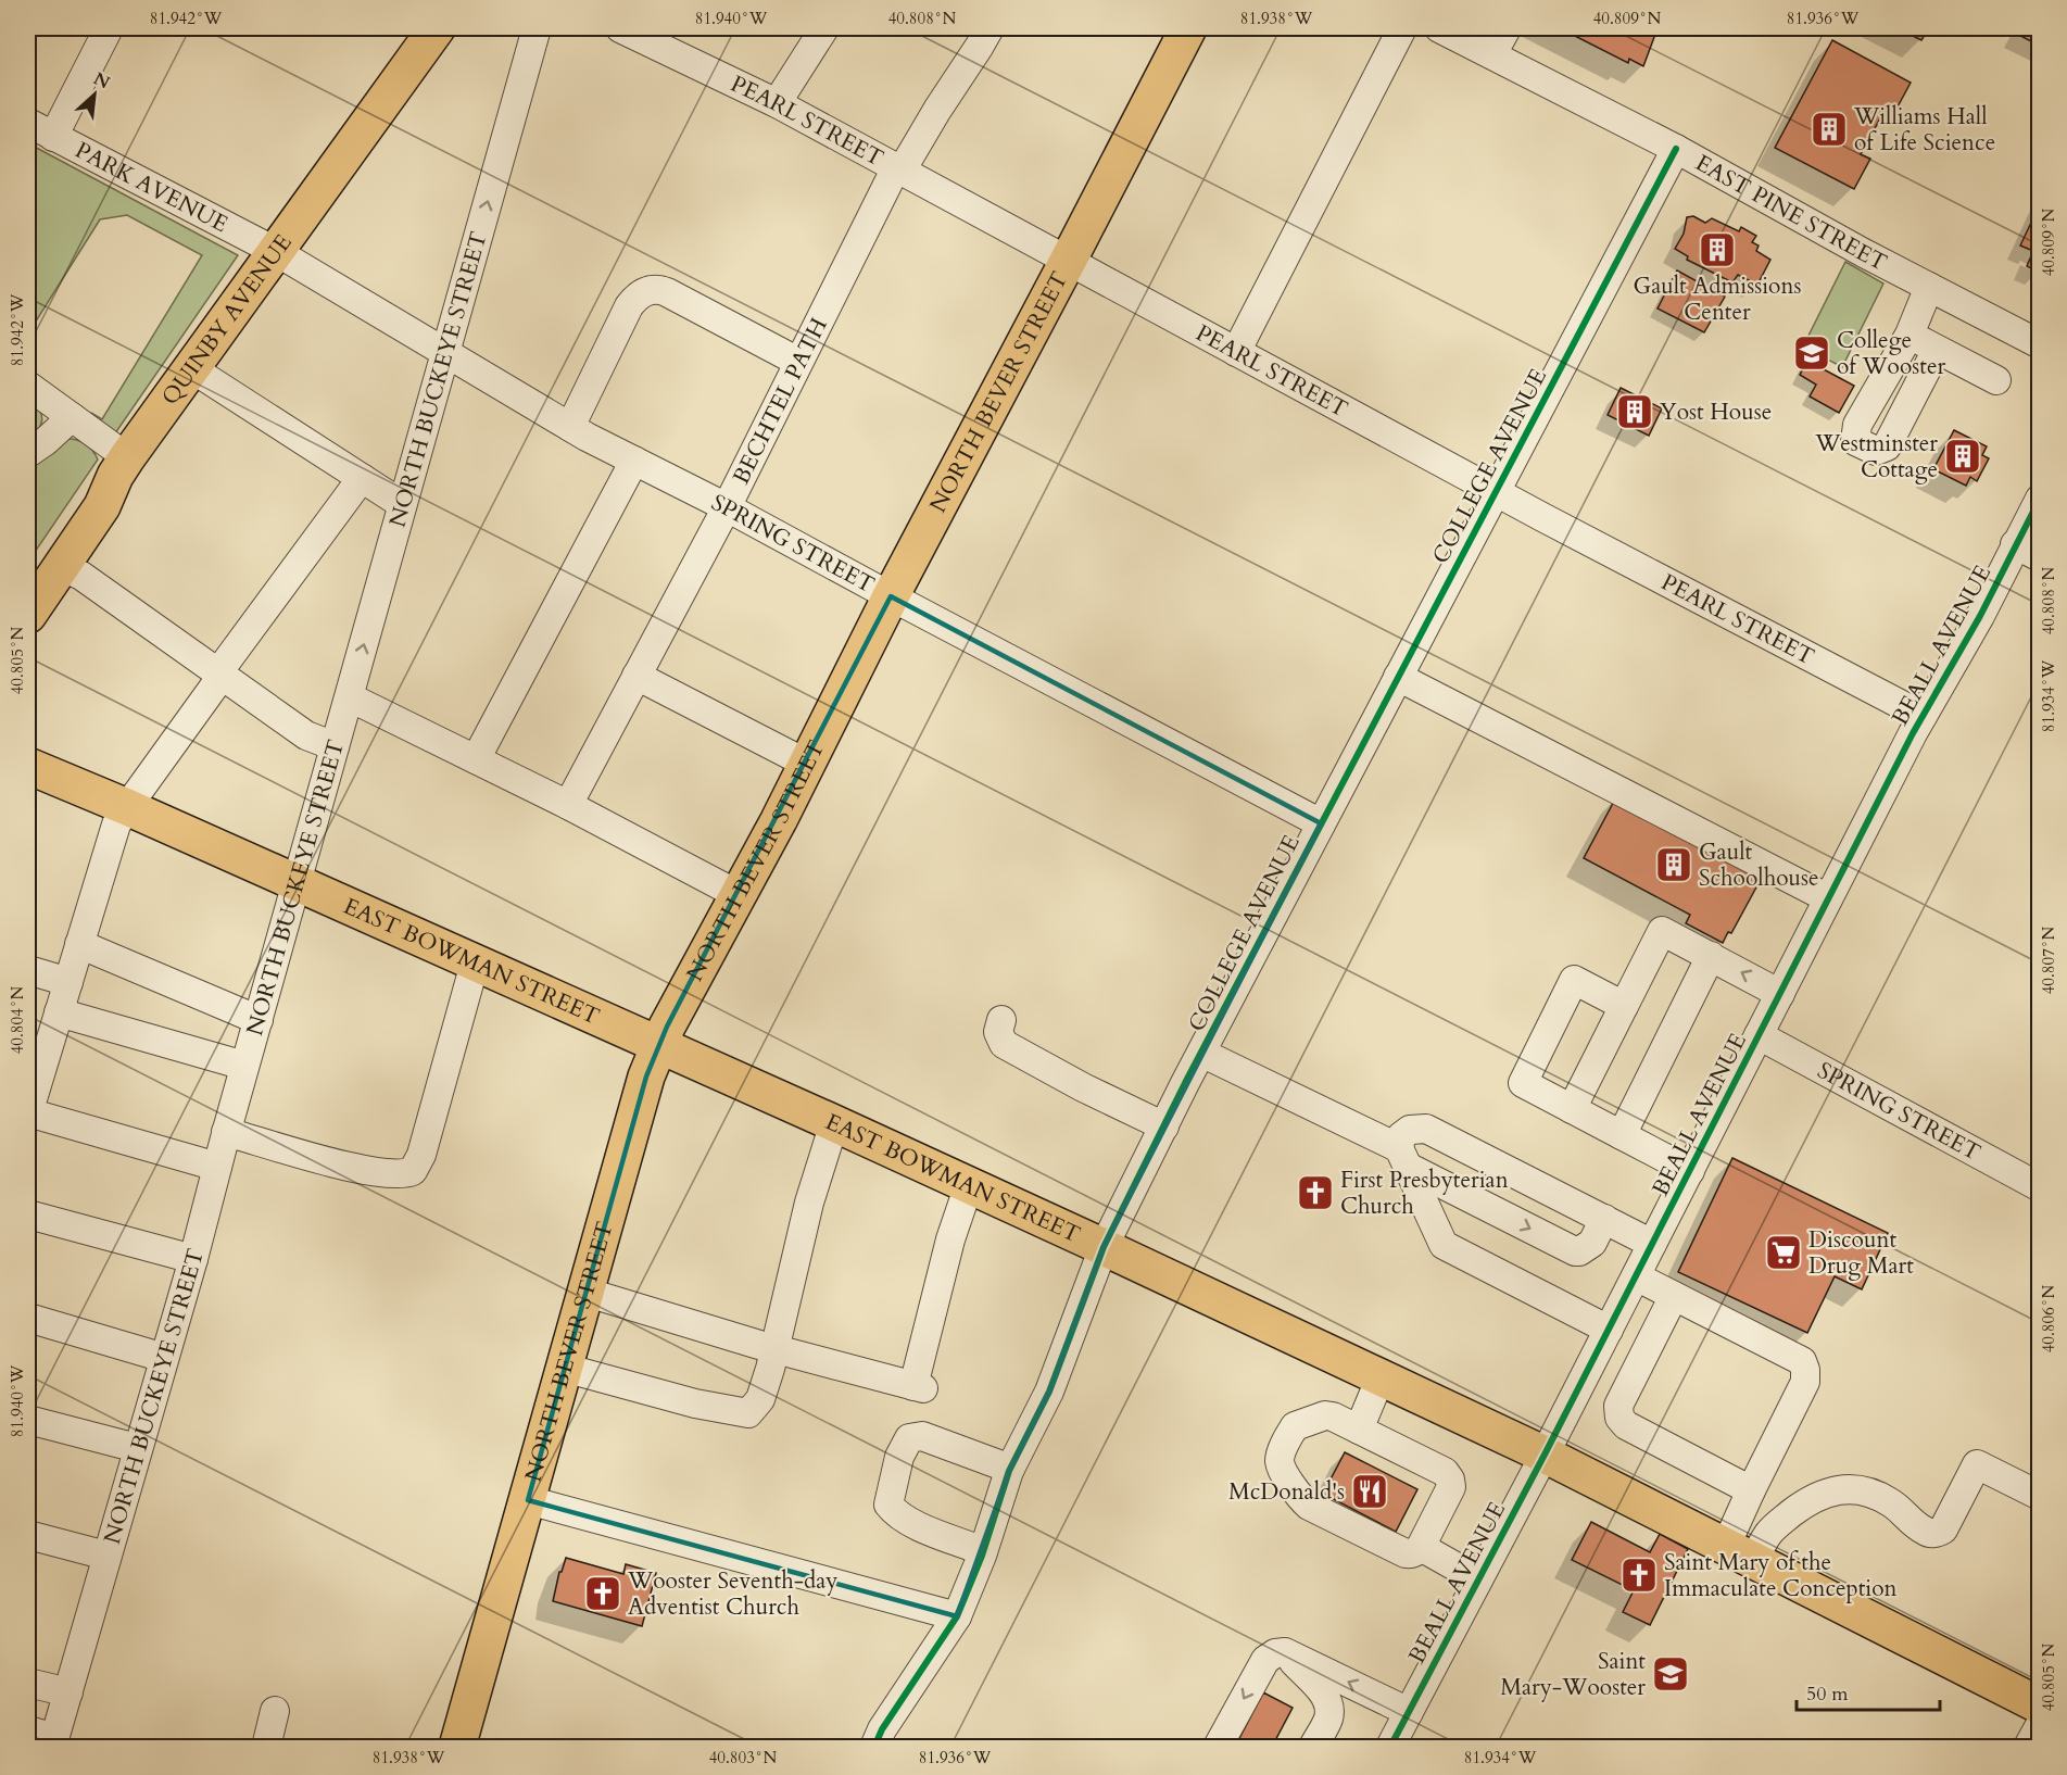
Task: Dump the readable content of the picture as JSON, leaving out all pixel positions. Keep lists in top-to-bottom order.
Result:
{
  "streets": {
    "main road": ["QUINBY AVENUE", "NORTH BEVER STREET", "EAST BOWMAN STREET"],
    "street": [
      "PEARL STREET",
      "PARK AVENUE",
      "EAST PINE STREET",
      "NORTH BUCKEYE STREET",
      "BECHTEL PATH",
      "COLLEGE AVENUE",
      "SPRING STREET",
      "BEALL AVENUE"
    ]
  },
  "crossings": [
    ["PEARL STREET", "NORTH BEVER STREET"],
    ["PEARL STREET", "BECHTEL PATH"],
    ["PEARL STREET", "COLLEGE AVENUE"],
    ["PEARL STREET", "BEALL AVENUE"],
    ["PARK AVENUE", "QUINBY AVENUE"],
    ["PARK AVENUE", "SPRING STREET"],
    ["EAST PINE STREET", "COLLEGE AVENUE"],
    ["QUINBY AVENUE", "SPRING STREET"],
    ["NORTH BUCKEYE STREET", "SPRING STREET"],
    ["NORTH BUCKEYE STREET", "EAST BOWMAN STREET"],
    ["NORTH BEVER STREET", "SPRING STREET"],
    ["NORTH BEVER STREET", "EAST BOWMAN STREET"],
    ["BECHTEL PATH", "SPRING STREET"],
    ["COLLEGE AVENUE", "SPRING STREET"],
    ["COLLEGE AVENUE", "EAST BOWMAN STREET"],
    ["SPRING STREET", "BEALL AVENUE"],
    ["BEALL AVENUE", "EAST BOWMAN STREET"]
  ],
  "places": {
    "building": [
      "Williams Hall of Life Science",
      "Gault Admissions Center",
      "Yost House",
      "Westminster Cottage",
      "Gault Schoolhouse"
    ],
    "school or university": ["College of Wooster", "Saint Mary-Wooster"],
    "church": ["First Presbyterian Church", "Saint Mary of the Immaculate Conception", "Wooster Seventh-day Adventist Church"],
    "supermarket": ["Discount Drug Mart"],
    "restaurant": ["McDonald's"]
  },
  "scale_bar": "50 m",
  "north": "top right",
  "coordinates": [
    "81.942°W",
    "81.940°W",
    "40.808°N",
    "81.938°W",
    "40.809°N",
    "81.936°W",
    "40.805°N",
    "81.934°W",
    "40.807°N",
    "40.804°N",
    "40.806°N",
    "40.803°N"
  ]
}
